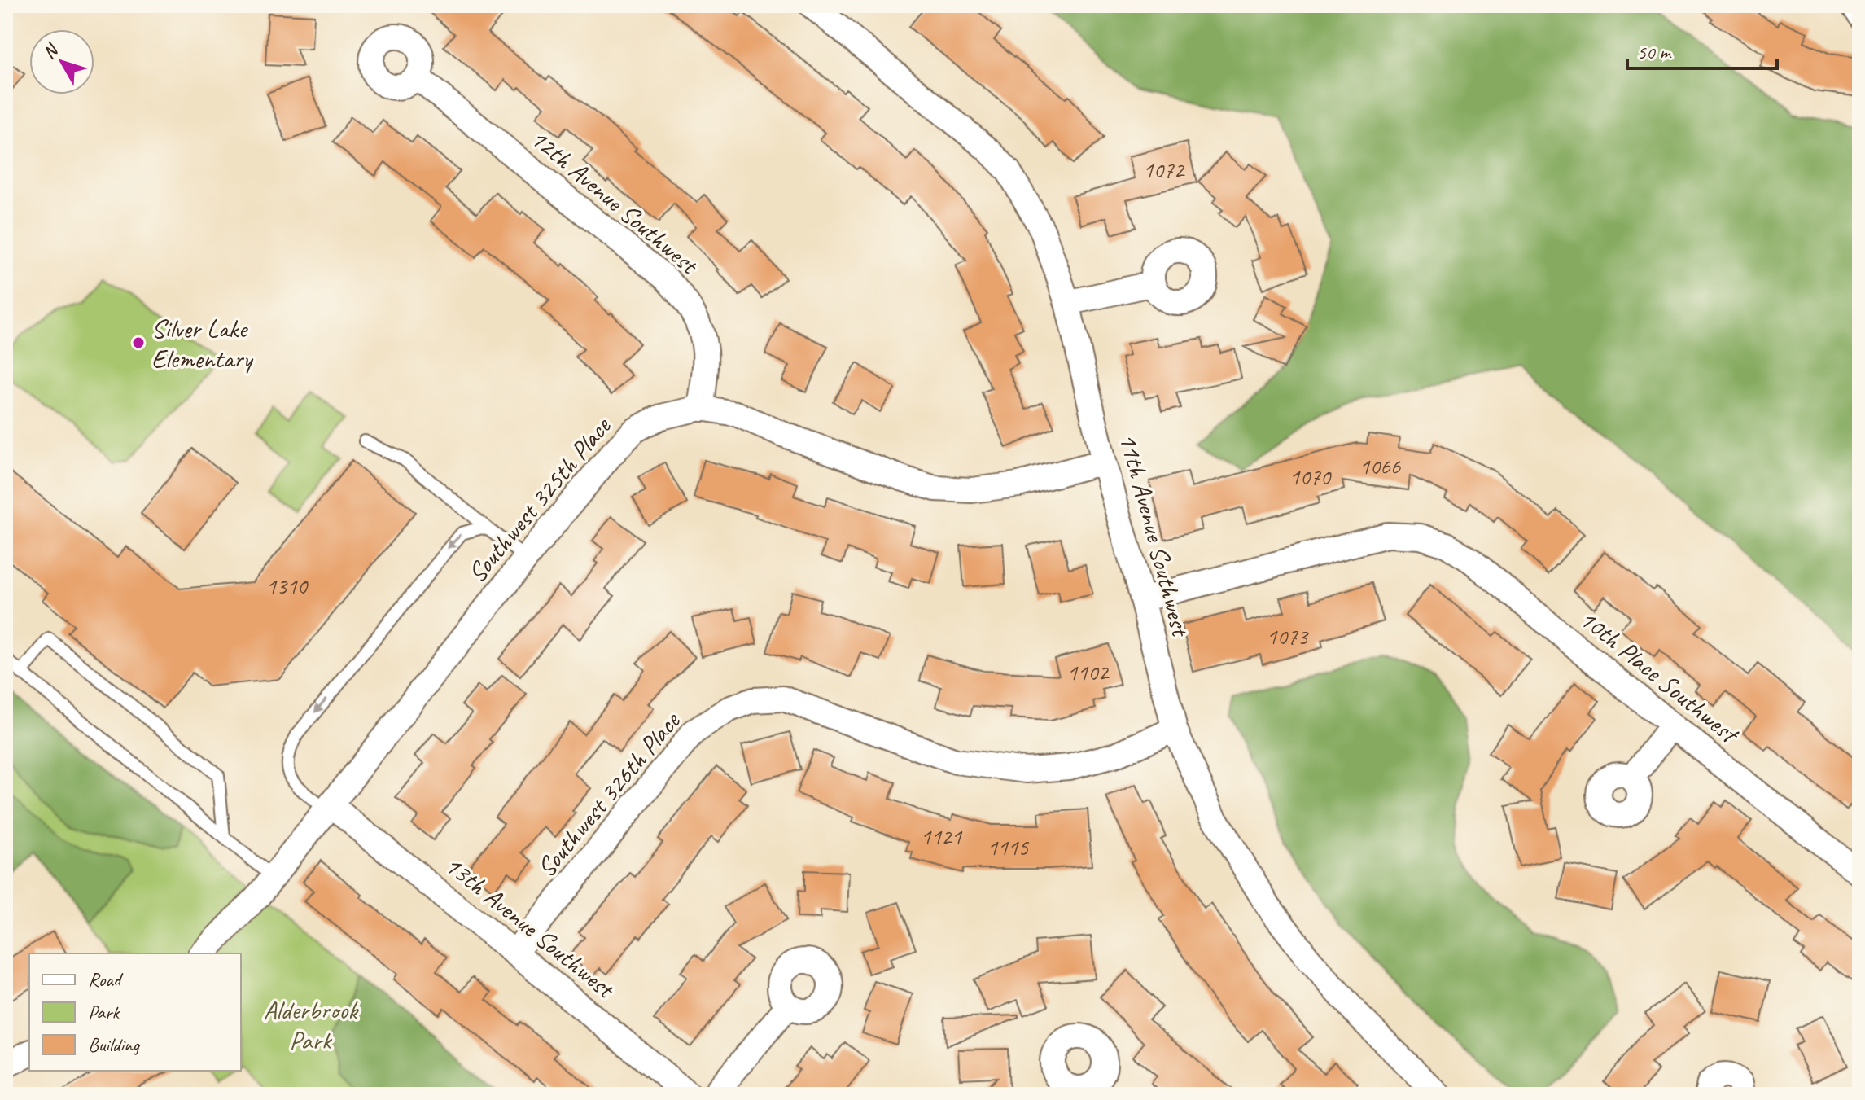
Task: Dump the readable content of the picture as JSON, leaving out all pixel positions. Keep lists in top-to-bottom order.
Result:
{
  "streets": {
    "street": [
      "12th Avenue Southwest",
      "Southwest 325th Place",
      "11th Avenue Southwest",
      "10th Place Southwest",
      "Southwest 326th Place",
      "13th Avenue Southwest"
    ]
  },
  "crossings": [
    ["12th Avenue Southwest", "Southwest 325th Place"],
    ["Southwest 325th Place", "11th Avenue Southwest"],
    ["Southwest 325th Place", "13th Avenue Southwest"],
    ["11th Avenue Southwest", "10th Place Southwest"],
    ["11th Avenue Southwest", "Southwest 326th Place"],
    ["Southwest 326th Place", "13th Avenue Southwest"]
  ],
  "parks": ["Alderbrook Park"],
  "places": ["Silver Lake Elementary"],
  "house_numbers": [
    "1072",
    "1066",
    "1070",
    "1310",
    "1073",
    "1102",
    "1121",
    "1115"
  ],
  "legend": ["Road", "Park", "Building"],
  "scale_bar": "50 m",
  "north": "top left"
}
